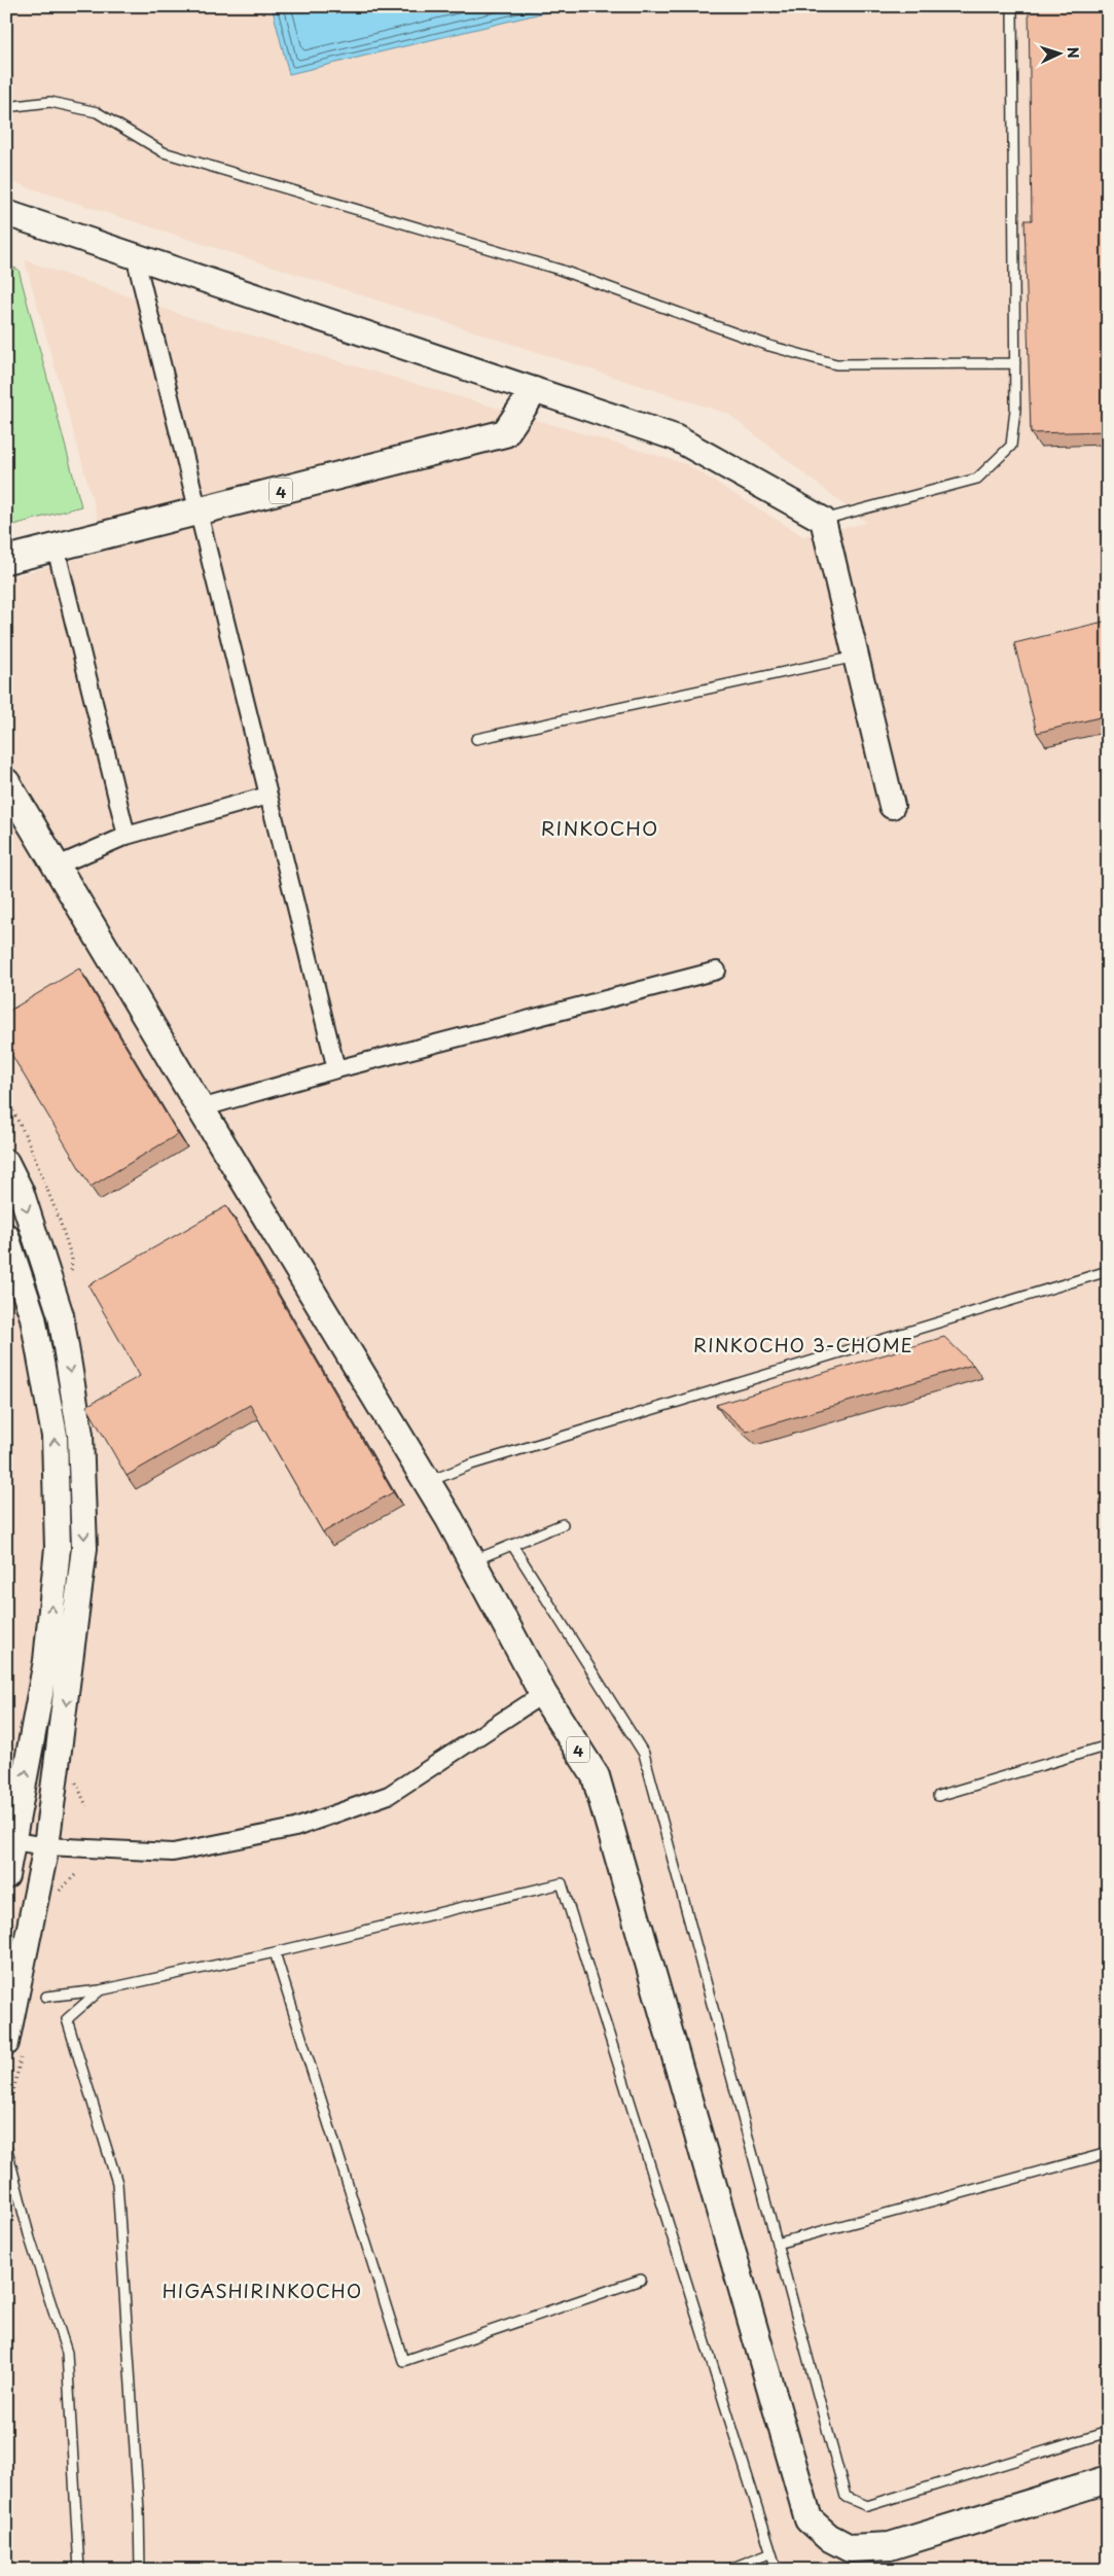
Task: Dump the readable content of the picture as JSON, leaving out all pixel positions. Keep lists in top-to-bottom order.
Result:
{
  "streets": {
    "main road": ["4"]
  },
  "districts": ["RINKOCHO", "RINKOCHO 3-CHOME", "HIGASHIRINKOCHO"],
  "north": "right"
}
